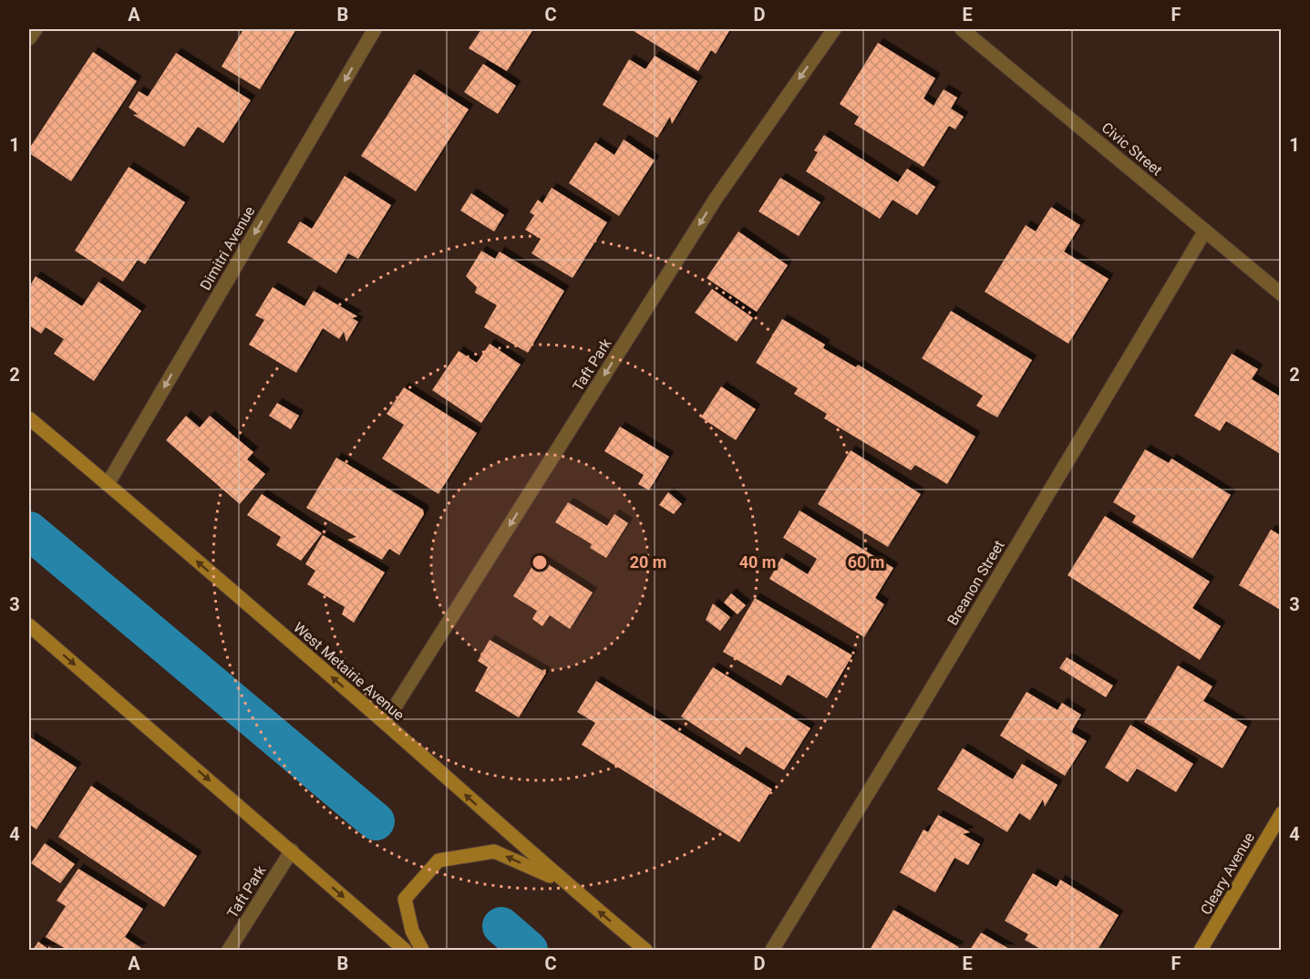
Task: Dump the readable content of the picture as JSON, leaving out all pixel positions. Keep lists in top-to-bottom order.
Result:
{
  "streets": {
    "main road": ["West Metairie Avenue", "Cleary Avenue"],
    "street": [
      "Civic Street",
      "Dimitri Avenue",
      "Taft Park",
      "Breanon Street"
    ]
  },
  "crossings": [
    ["Civic Street", "Breanon Street"],
    ["Dimitri Avenue", "West Metairie Avenue"],
    ["Taft Park", "West Metairie Avenue"]
  ],
  "one_way": ["Dimitri Avenue", "Taft Park", "West Metairie Avenue"],
  "grid": {
    "columns": [
      "A",
      "B",
      "C",
      "D",
      "E",
      "F"
    ],
    "rows": [
      "1",
      "2",
      "3",
      "4"
    ]
  },
  "rings": ["20 m", "40 m", "60 m"]
}
